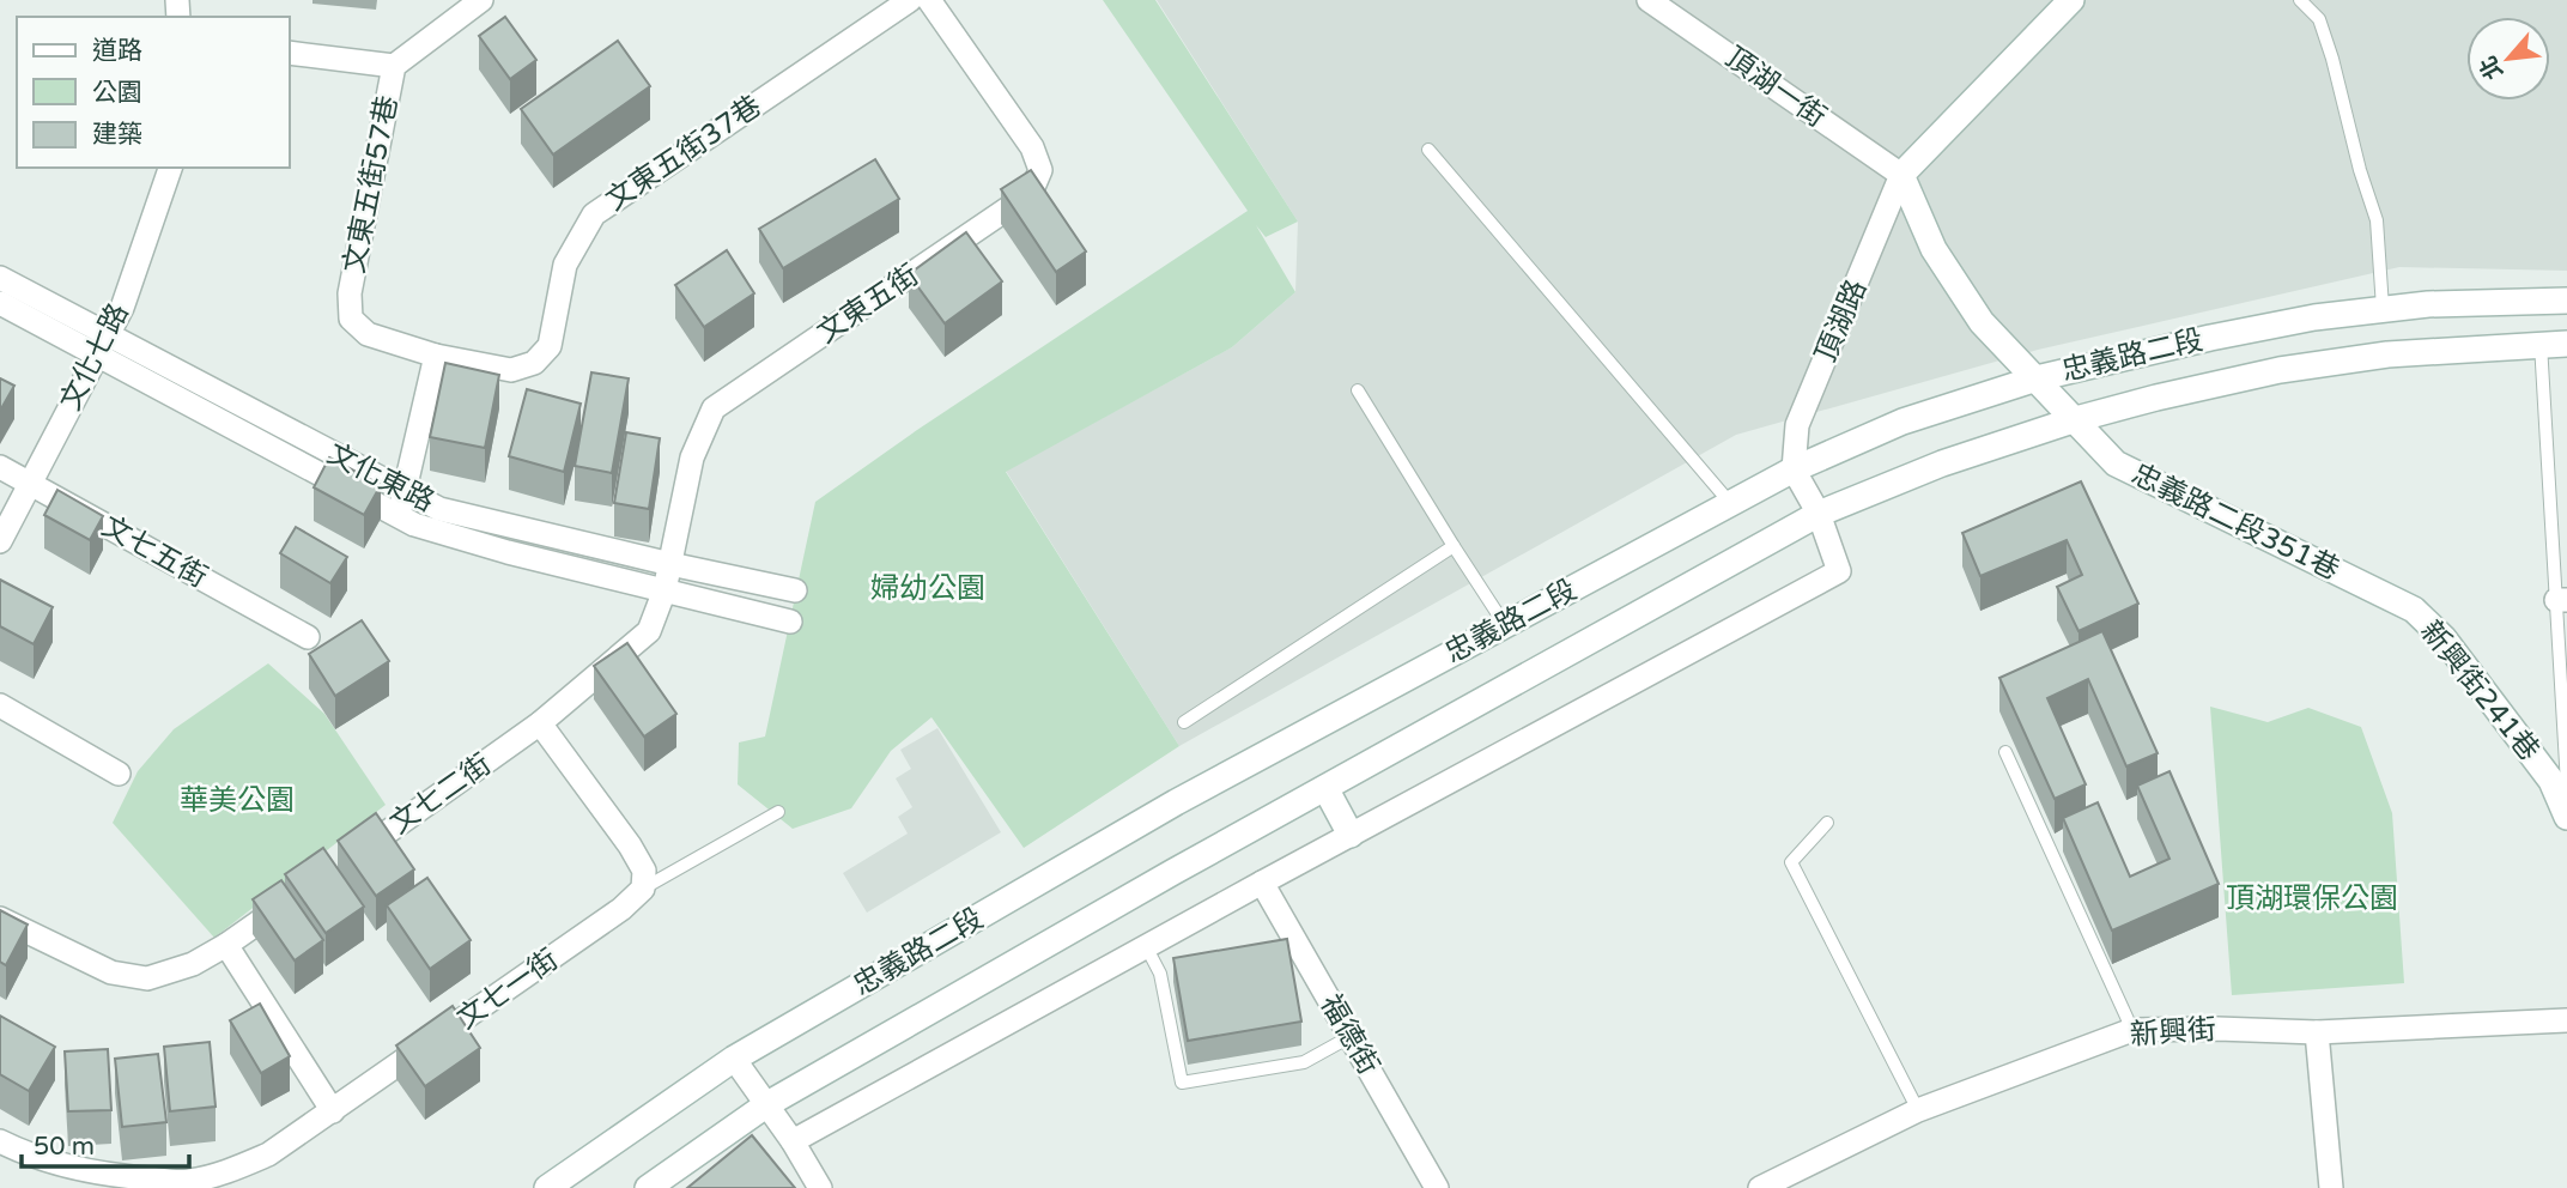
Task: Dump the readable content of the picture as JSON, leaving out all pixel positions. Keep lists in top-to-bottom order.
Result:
{
  "streets": {
    "main road": [
      "頂湖路",
      "忠義路二段",
      "忠義路二段351巷",
      "新興街241巷"
    ],
    "street": [
      "頂湖一街",
      "文東五街37巷",
      "文東五街57巷",
      "文東五街",
      "文化七路",
      "文化東路",
      "文七五街",
      "文七二街",
      "文七一街",
      "新興街",
      "福德街"
    ]
  },
  "crossings": [
    ["頂湖一街", "頂湖路"],
    ["文東五街37巷", "文東五街57巷"],
    ["文東五街", "文化東路"],
    ["文東五街", "文七二街"],
    ["頂湖路", "忠義路二段"],
    ["忠義路二段", "忠義路二段351巷"],
    ["文化七路", "文化東路"],
    ["文化七路", "文七五街"],
    ["文化東路", "文七二街"],
    ["忠義路二段351巷", "新興街241巷"]
  ],
  "parks": ["婦幼公園", "華美公園", "頂湖環保公園"],
  "legend": ["道路", "公園", "建築"],
  "scale_bar": "50 m",
  "north": "bottom left"
}
